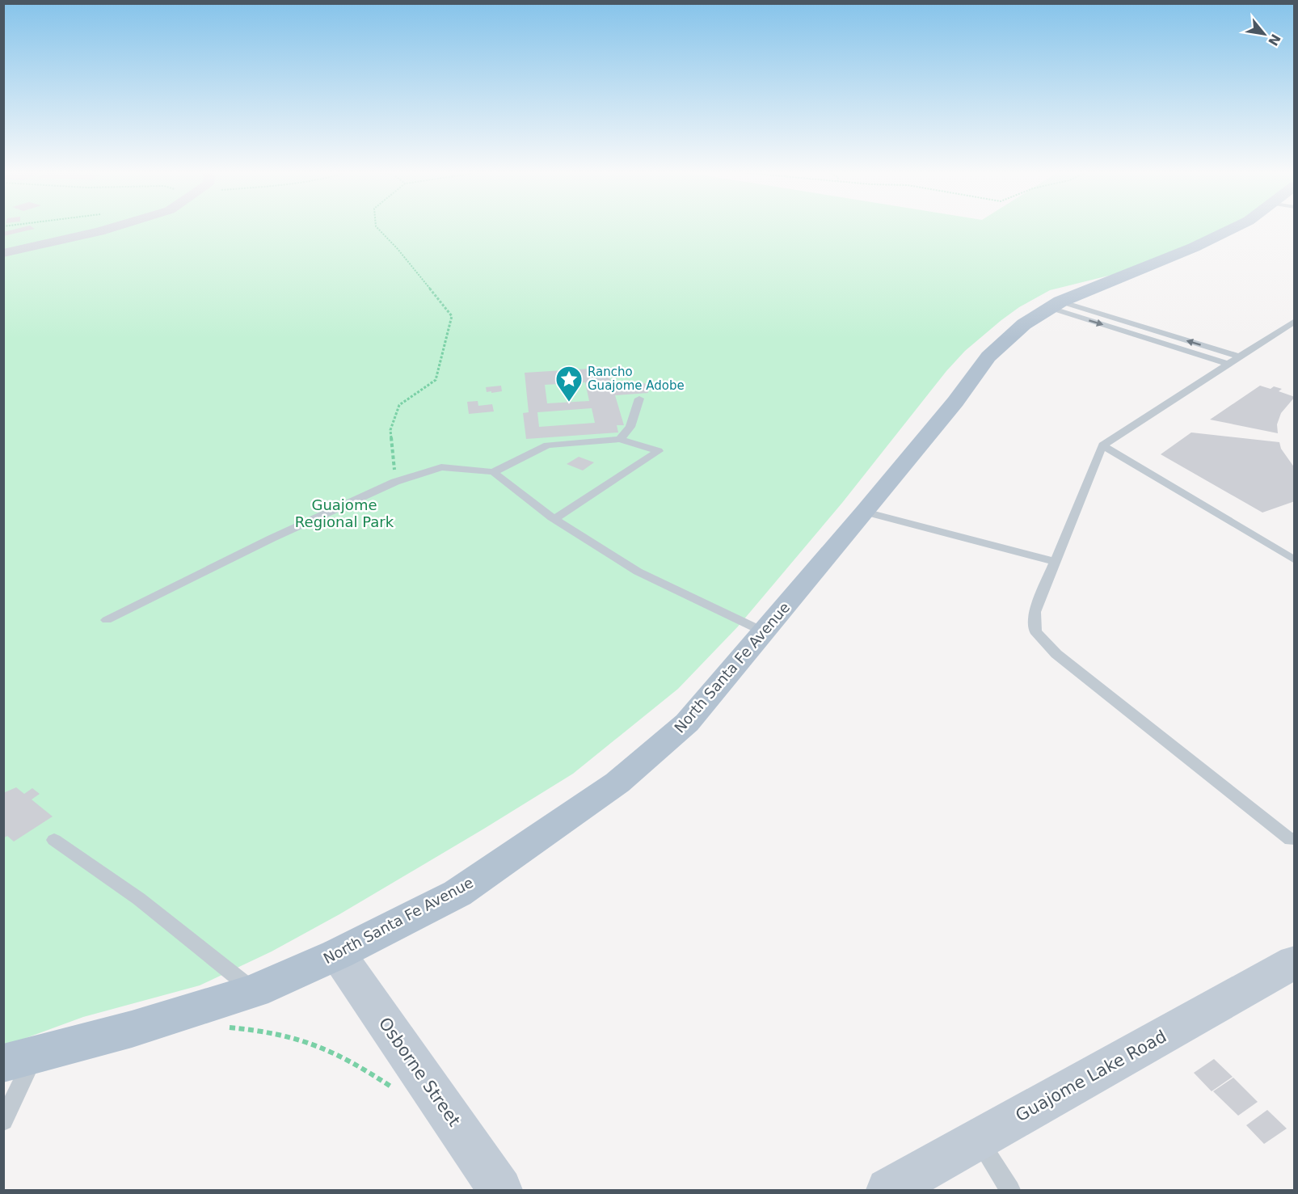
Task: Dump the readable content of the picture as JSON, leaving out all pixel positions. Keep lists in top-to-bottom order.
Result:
{
  "streets": {
    "main road": ["North Santa Fe Avenue"],
    "street": ["Osborne Street", "Guajome Lake Road"]
  },
  "crossings": [
    ["North Santa Fe Avenue", "Osborne Street"]
  ],
  "parks": ["Guajome Regional Park"],
  "places": {
    "place": ["Rancho Guajome Adobe"]
  },
  "north": "bottom right"
}
